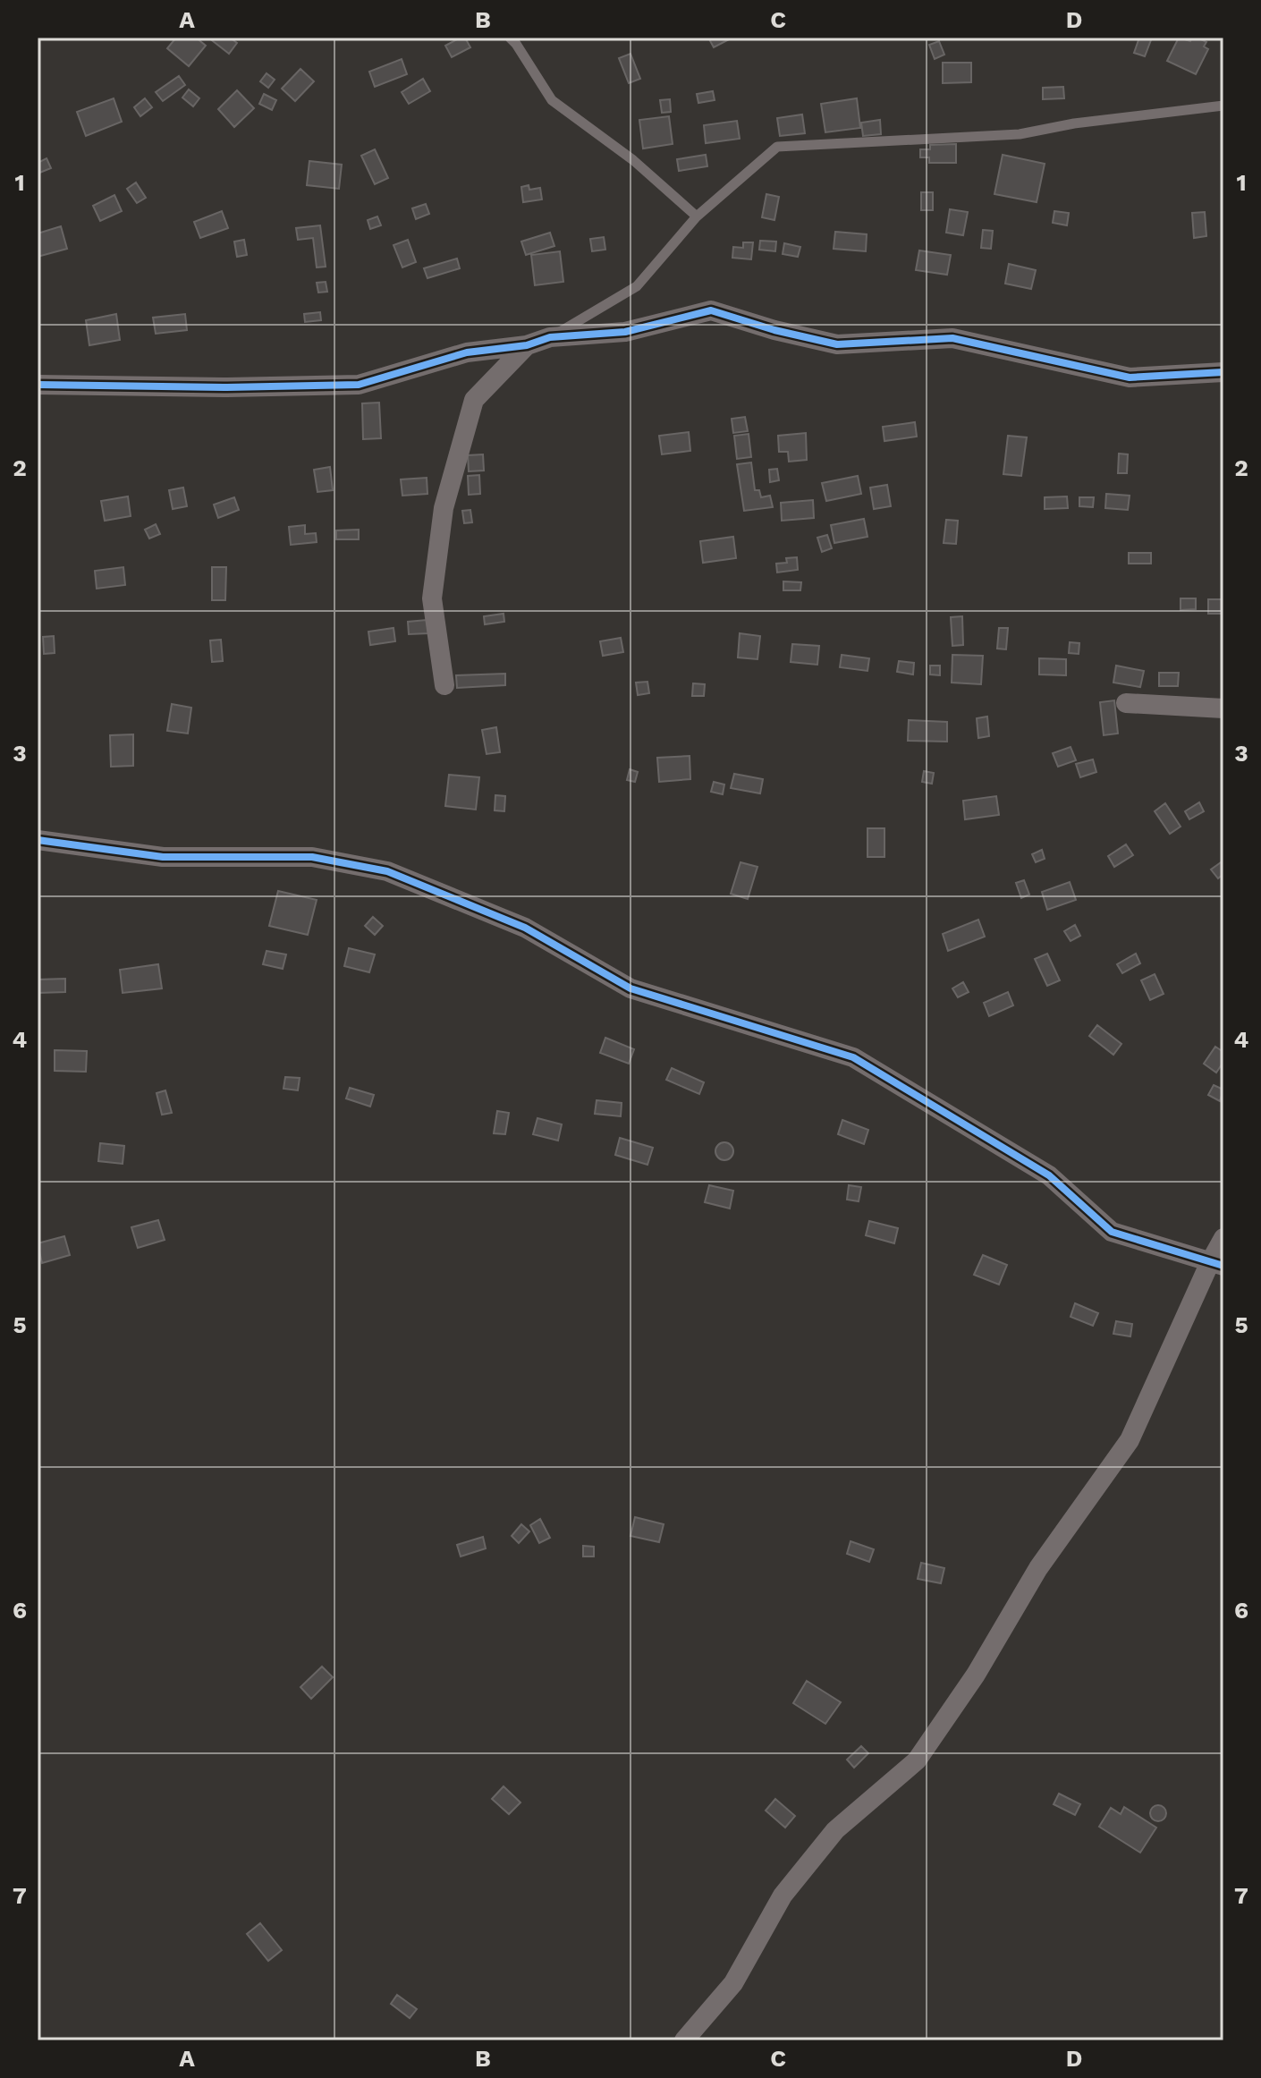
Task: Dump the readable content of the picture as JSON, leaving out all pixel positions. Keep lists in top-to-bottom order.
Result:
{
  "grid": {
    "columns": [
      "A",
      "B",
      "C",
      "D"
    ],
    "rows": [
      "1",
      "2",
      "3",
      "4",
      "5",
      "6",
      "7"
    ]
  }
}
